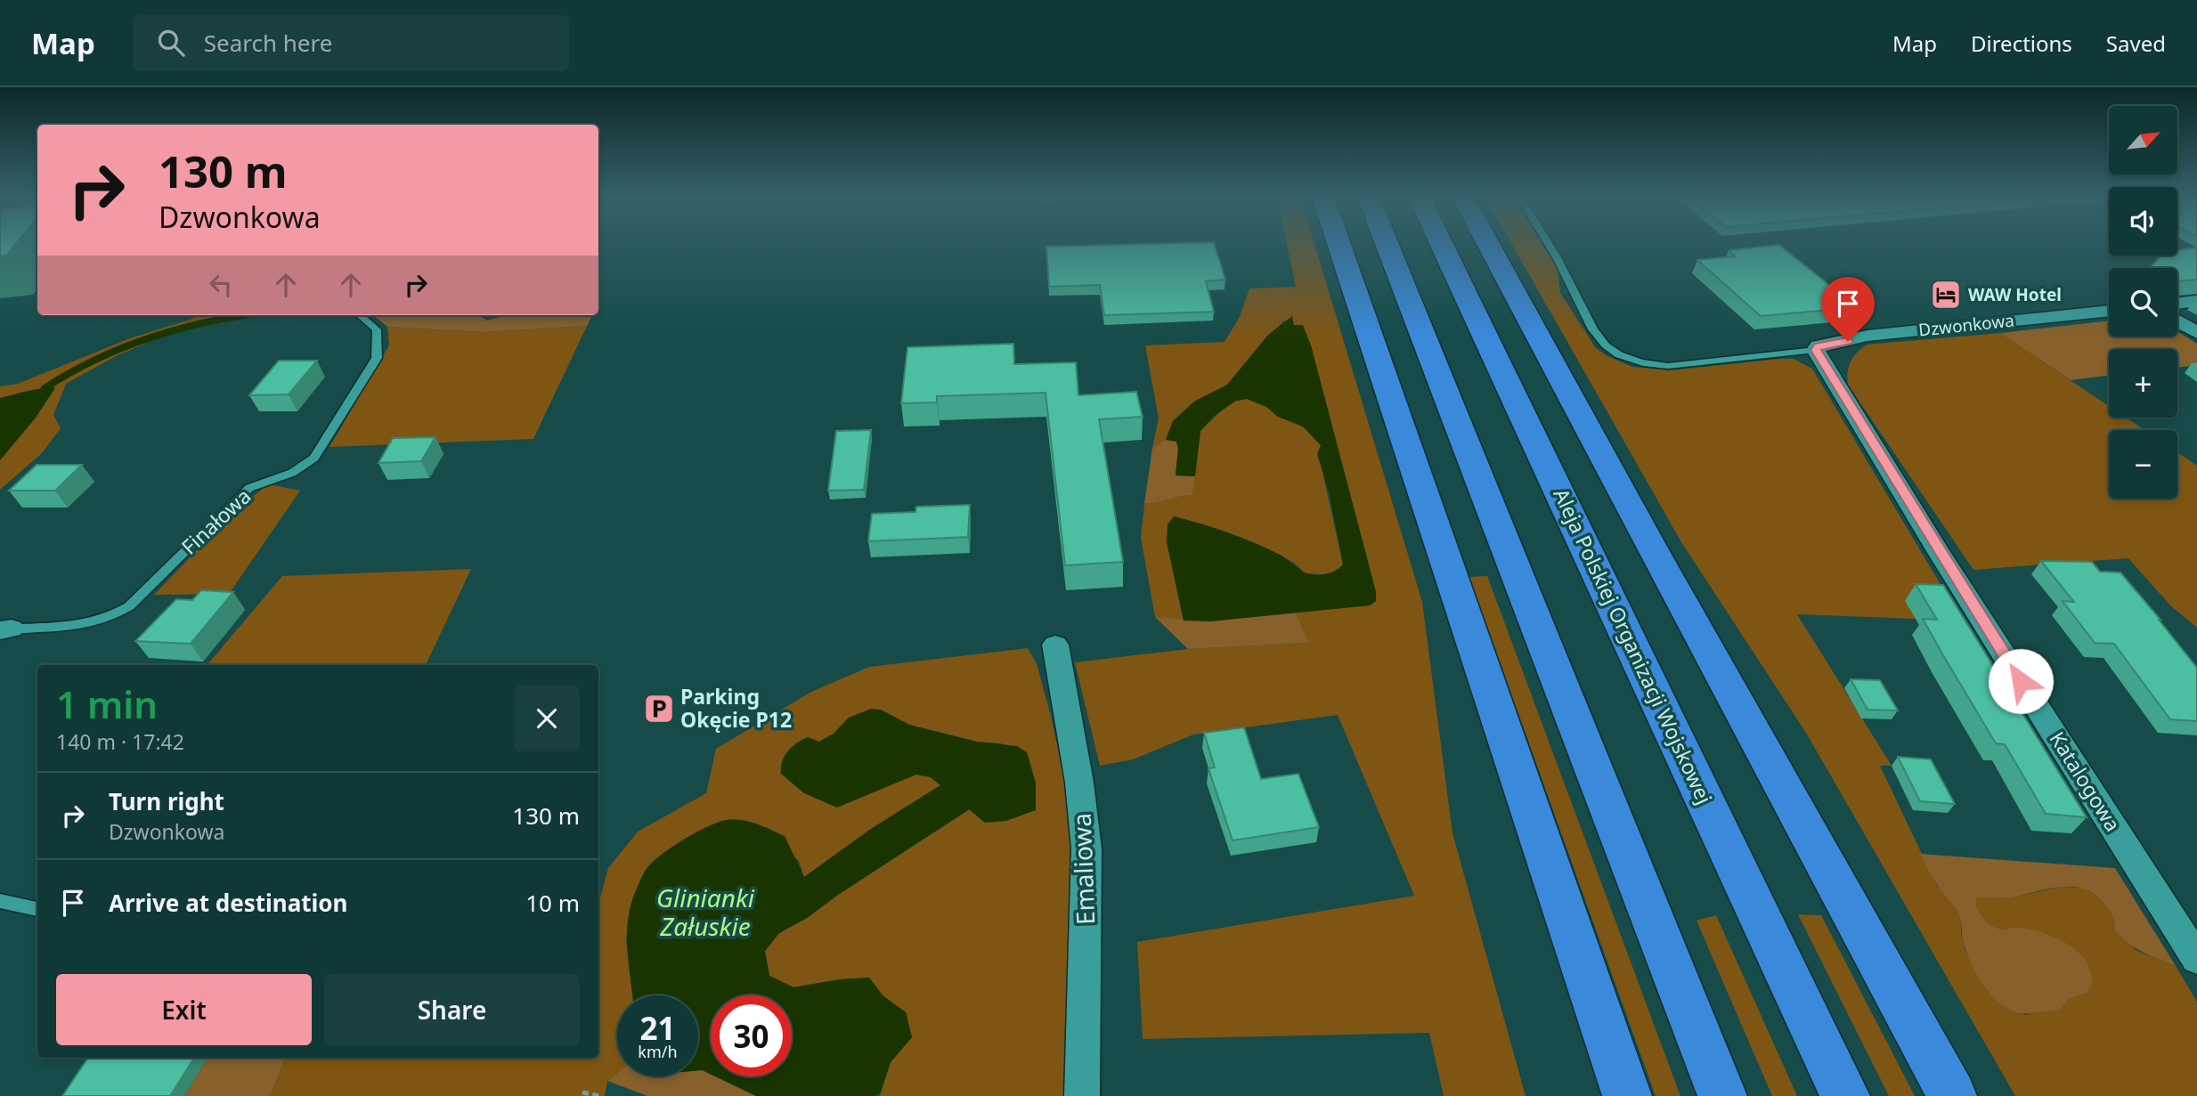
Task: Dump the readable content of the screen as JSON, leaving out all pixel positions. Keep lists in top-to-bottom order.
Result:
{
  "streets": {
    "highway": ["Aleja Polskiej Organizacji Wojskowej"],
    "street": ["Dzwonkowa", "Katalogowa", "Emaliowa"],
    "lane": ["Finałowa"]
  },
  "crossings": [
    ["Dzwonkowa", "Katalogowa"]
  ],
  "water": ["Glinianki Załuskie"],
  "places": {
    "hotel": ["WAW Hotel"],
    "parking": ["Parking Okęcie P12"]
  },
  "north": "top right",
  "page": {
    "header": "Map",
    "search": "Search here",
    "nav": ["Map", "Directions", "Saved"],
    "map_buttons": ["+", "−"],
    "turn": ["130 m", "Dzwonkowa"],
    "heading": ["1 min", "140 m · 17:42"],
    "list": [
      {
        "name": "Turn right",
        "note": "Dzwonkowa",
        "value": "130 m"
      },
      {
        "name": "Arrive at destination",
        "value": "10 m"
      }
    ],
    "buttons": ["Exit", "Share"],
    "speed": "21 km/h",
    "limit": "30"
  }
}
